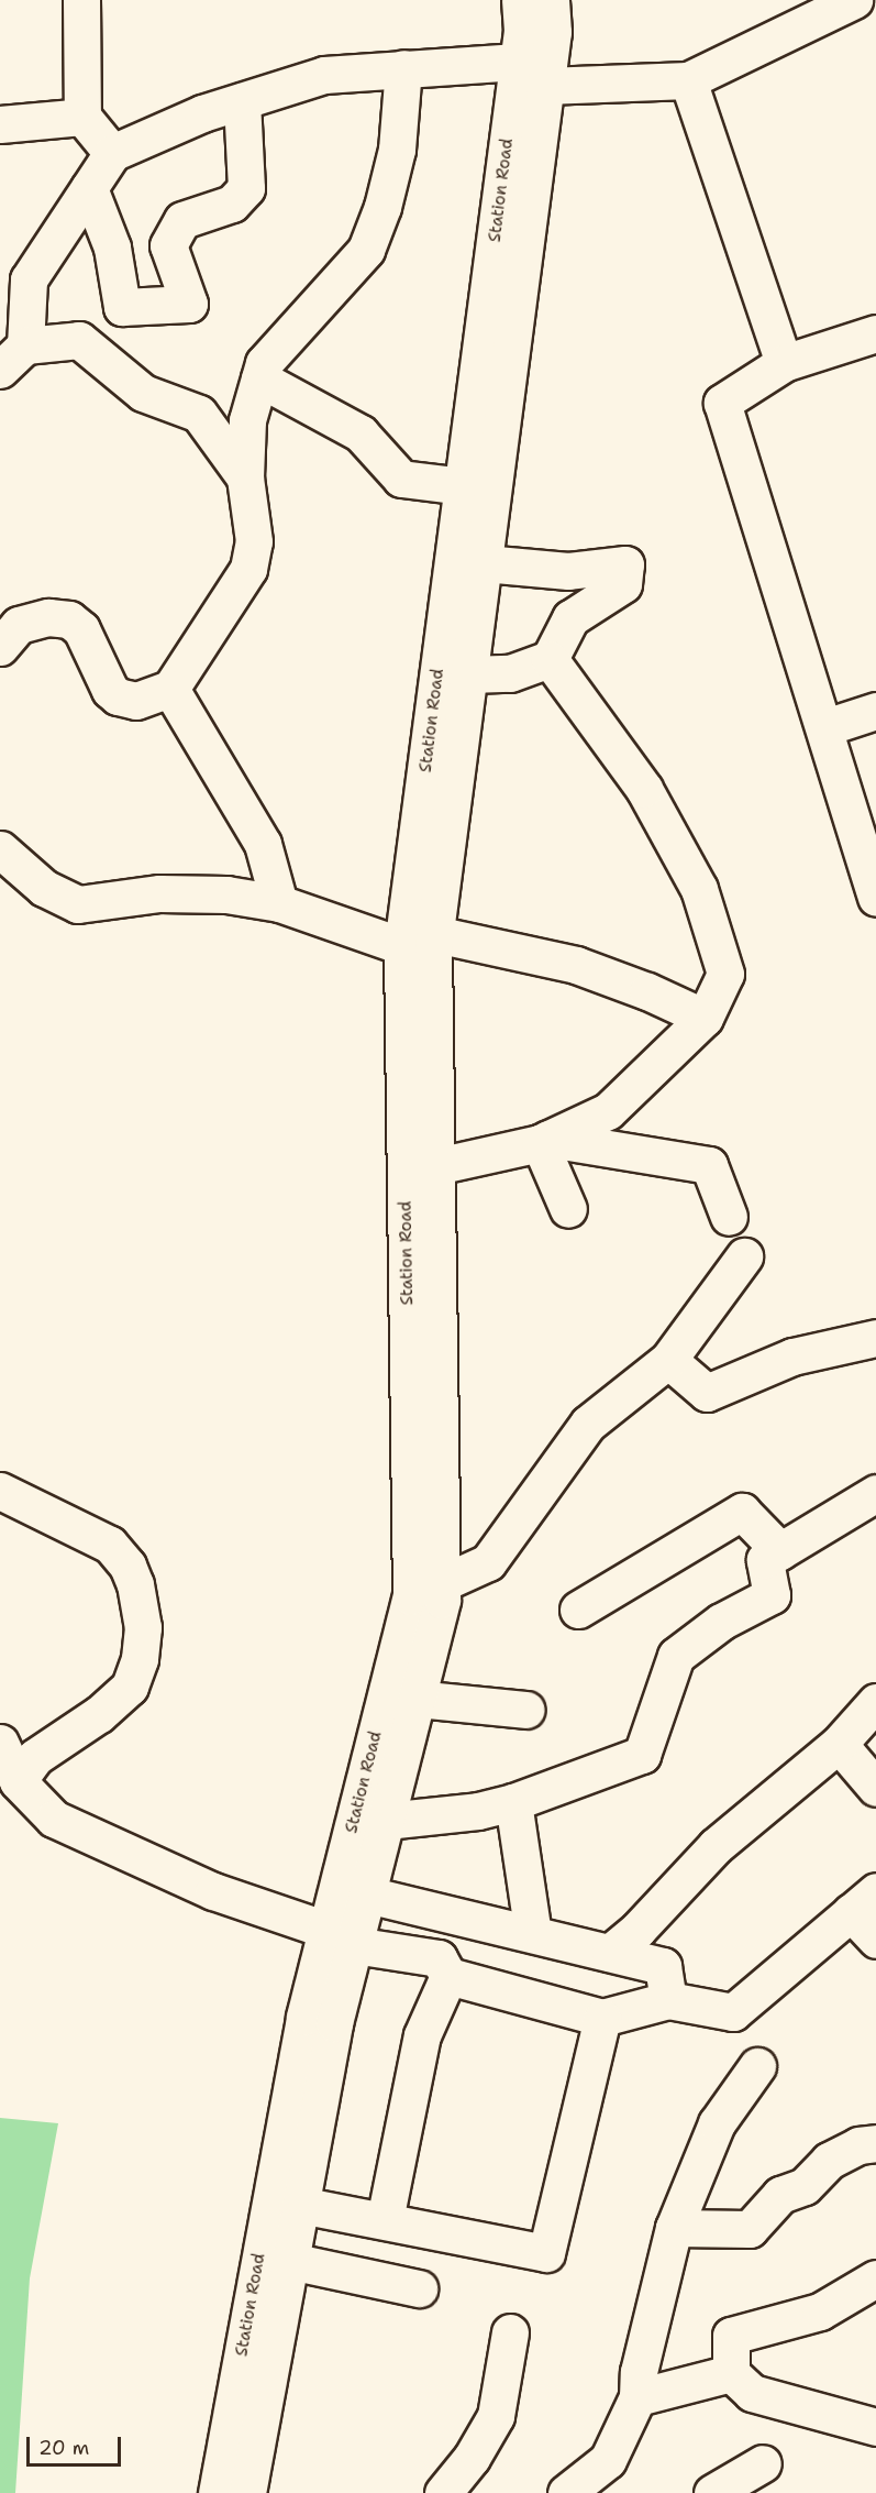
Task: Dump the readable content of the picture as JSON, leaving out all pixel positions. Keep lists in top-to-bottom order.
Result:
{
  "streets": {
    "street": ["Station Road"]
  },
  "scale_bar": "20 m"
}
